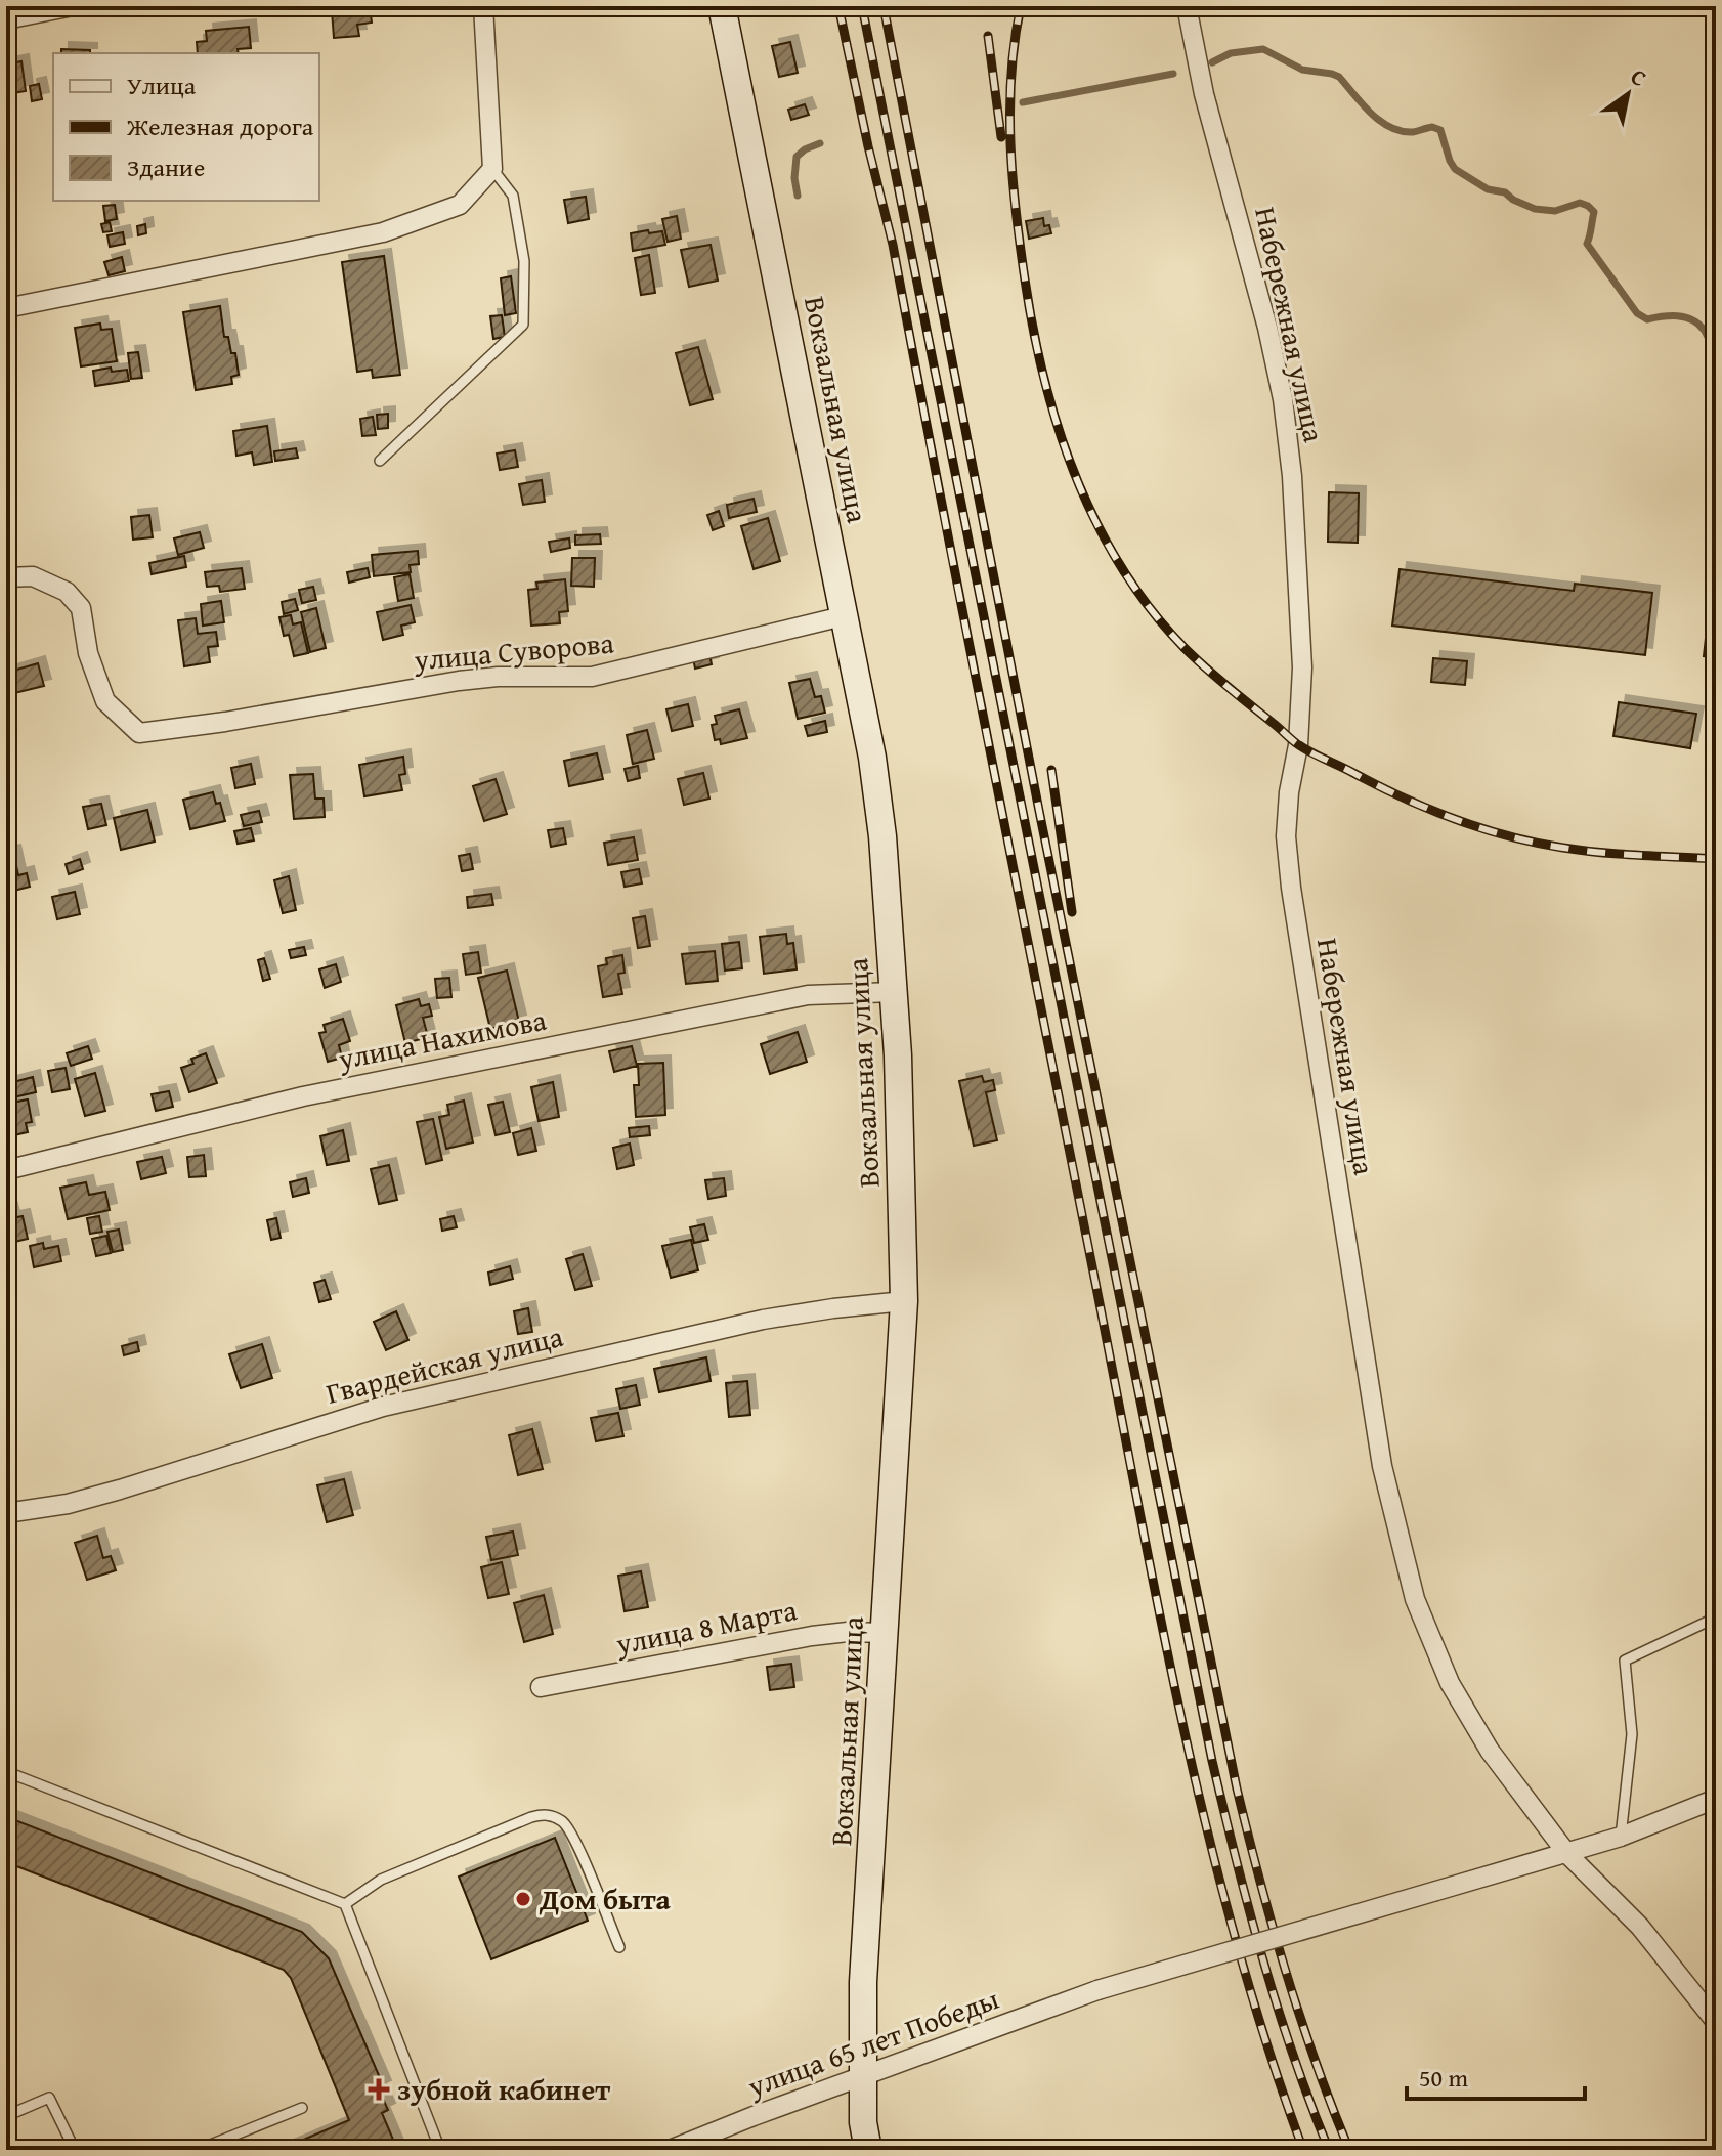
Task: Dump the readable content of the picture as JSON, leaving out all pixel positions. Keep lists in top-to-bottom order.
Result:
{
  "streets": {
    "main road": ["Вокзальная улица"],
    "street": [
      "Набережная улица",
      "улица Суворова",
      "улица Нахимова",
      "Гвардейская улица",
      "улица 8 Марта",
      "улица 65 лет Победы"
    ]
  },
  "crossings": [
    ["Набережная улица", "улица 65 лет Победы"],
    ["Вокзальная улица", "улица Суворова"],
    ["Вокзальная улица", "улица Нахимова"],
    ["Вокзальная улица", "Гвардейская улица"],
    ["Вокзальная улица", "улица 8 Марта"],
    ["Вокзальная улица", "улица 65 лет Победы"]
  ],
  "places": {
    "other": ["Дом быта"],
    "health": ["зубной кабинет"]
  },
  "legend": ["Улица", "Железная дорога", "Здание"],
  "scale_bar": "50 m",
  "north": "top right"
}
